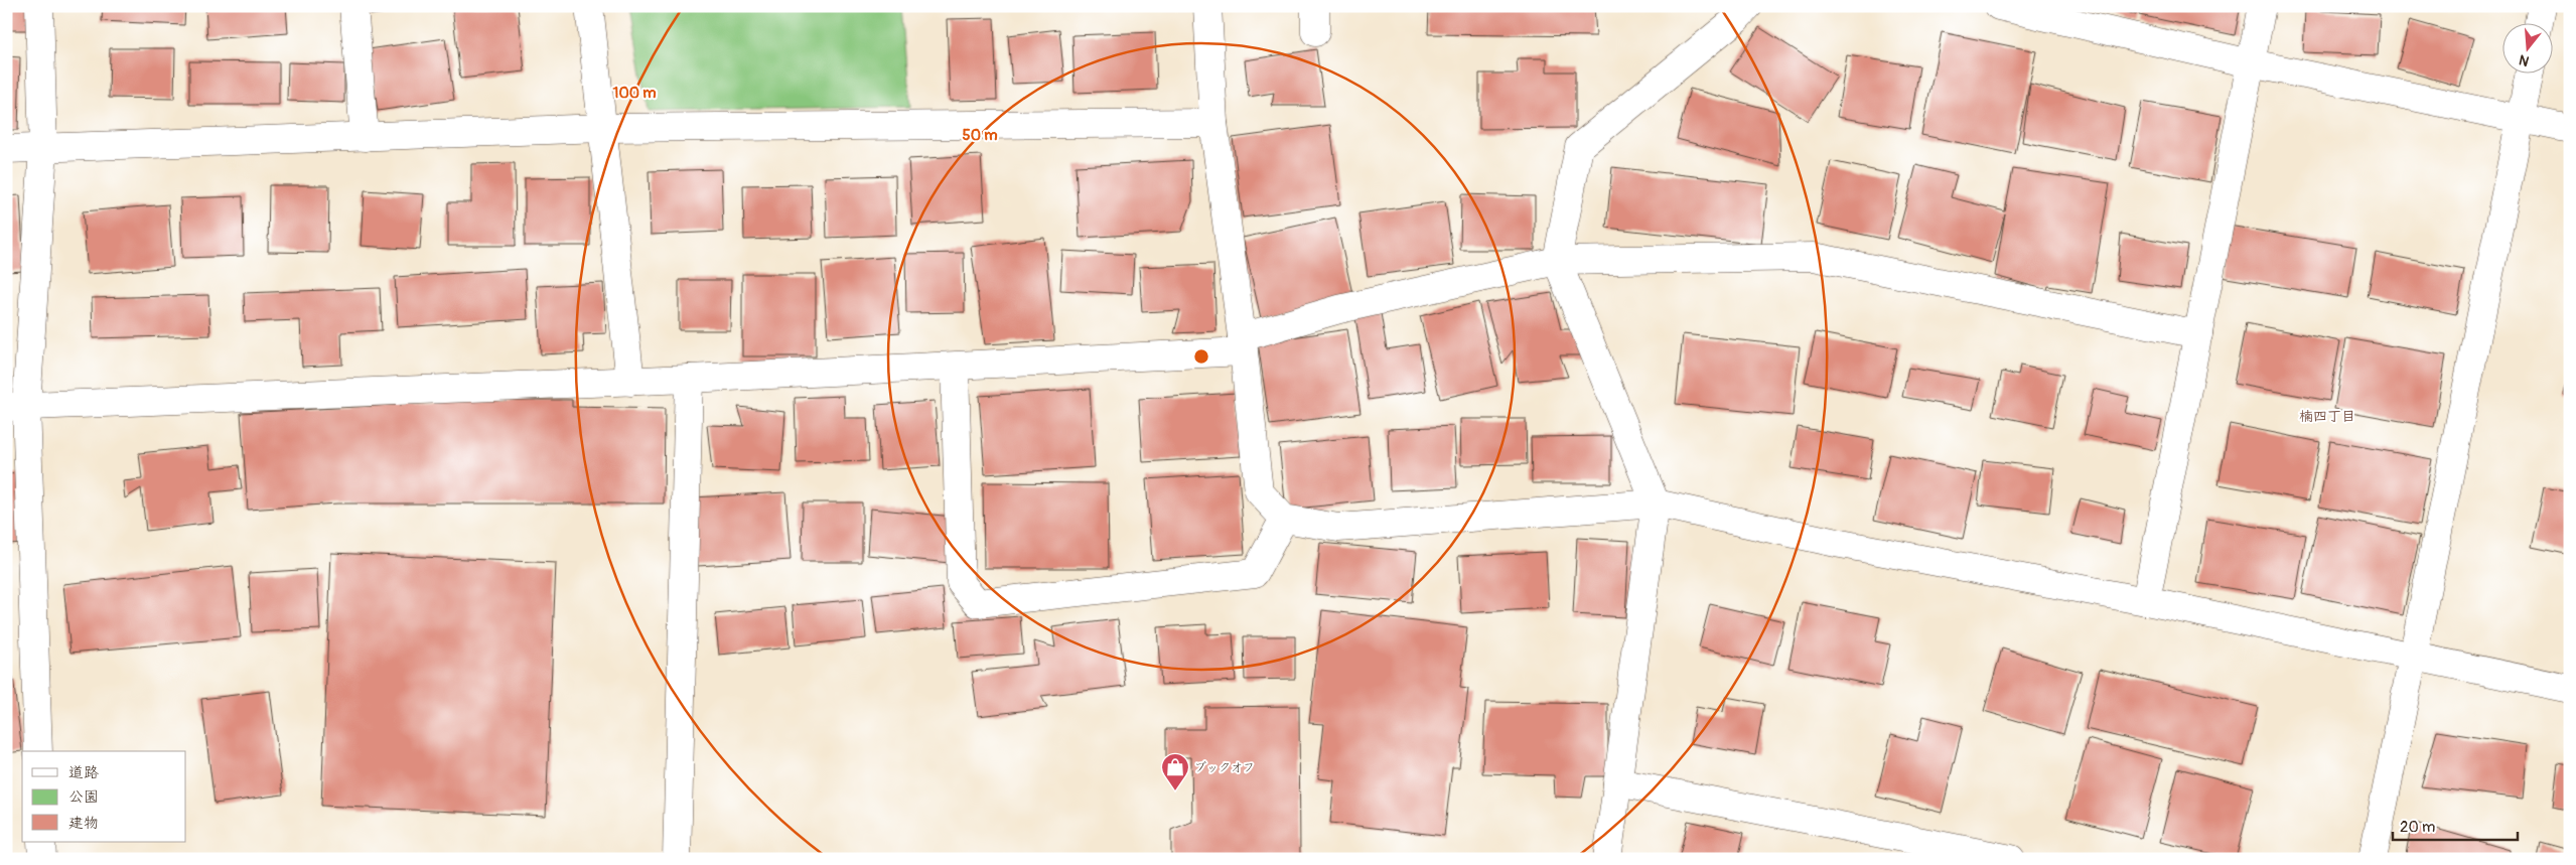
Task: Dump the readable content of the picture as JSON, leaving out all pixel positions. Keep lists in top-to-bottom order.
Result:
{
  "districts": ["楠四丁目"],
  "places": {
    "shop": ["ブックオフ"]
  },
  "legend": ["道路", "公園", "建物"],
  "scale_bar": "20 m",
  "north": "bottom",
  "rings": ["100 m", "50 m"]
}
